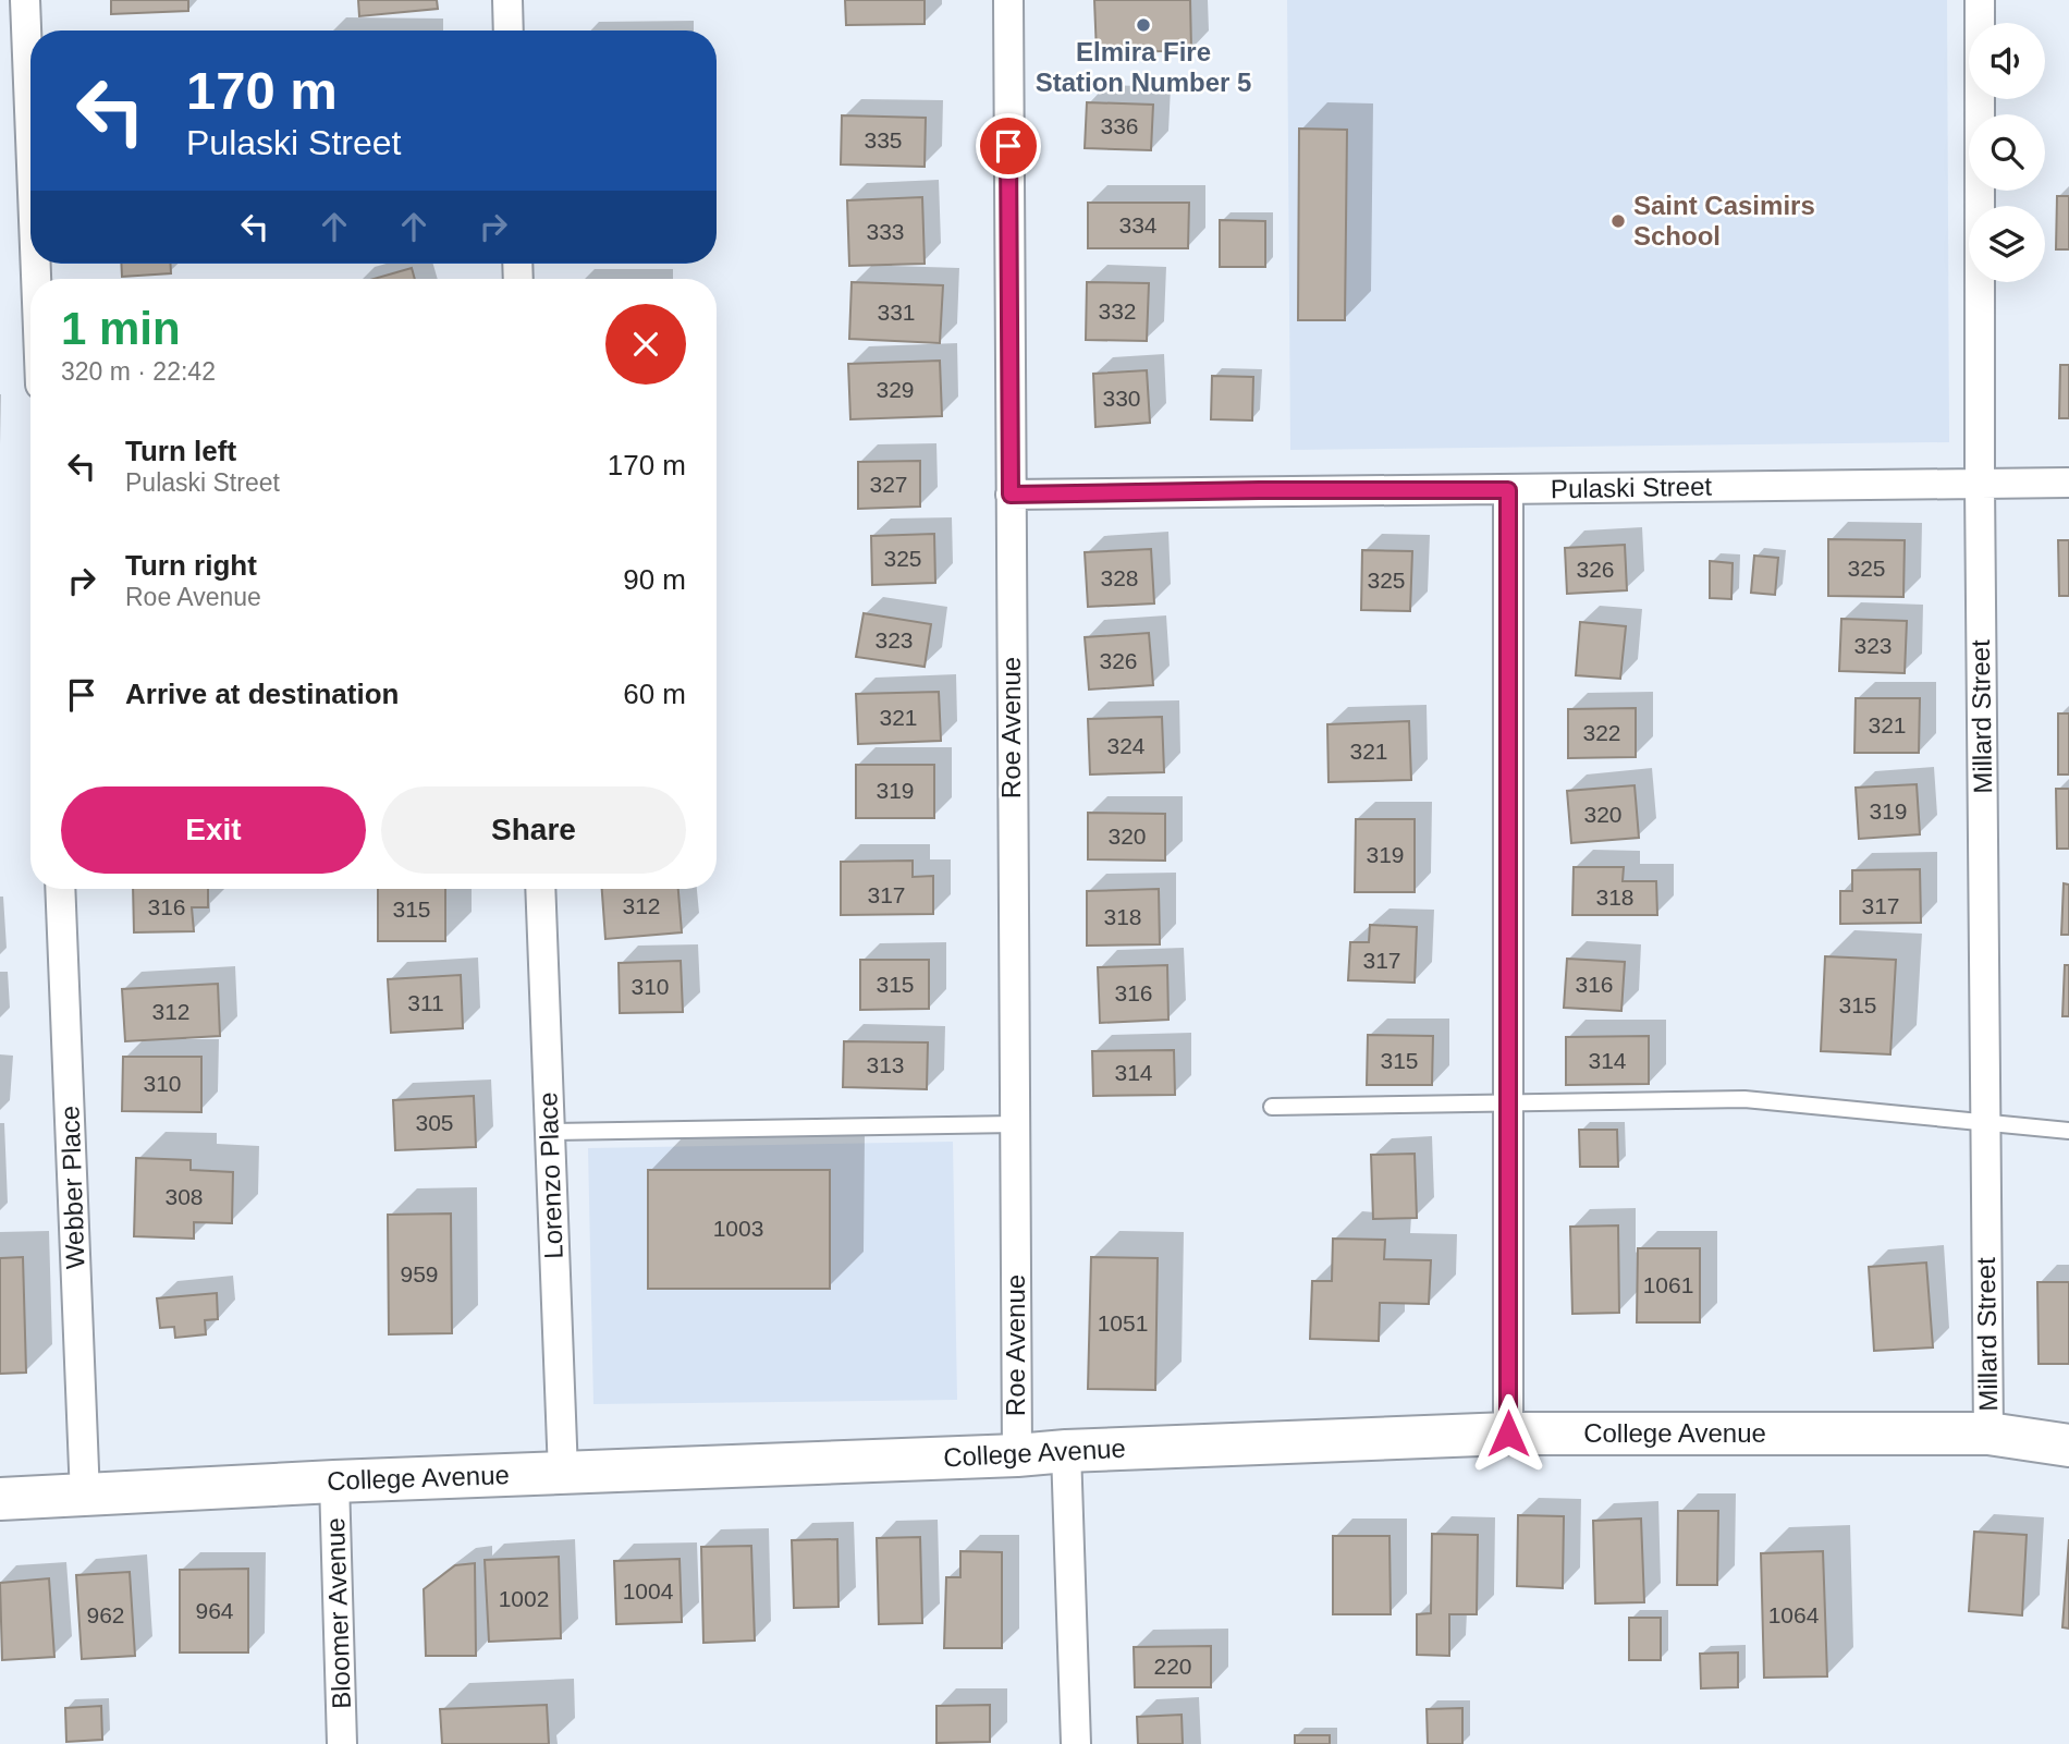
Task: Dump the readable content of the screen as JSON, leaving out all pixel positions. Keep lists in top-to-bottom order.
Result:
{
  "streets": {
    "main road": ["College Avenue"],
    "street": [
      "Pulaski Street",
      "Millard Street",
      "Roe Avenue",
      "Lorenzo Place",
      "Webber Place",
      "Bloomer Avenue"
    ]
  },
  "crossings": [
    ["Pulaski Street", "Millard Street"],
    ["Pulaski Street", "Roe Avenue"],
    ["Millard Street", "College Avenue"],
    ["Roe Avenue", "College Avenue"],
    ["Lorenzo Place", "College Avenue"],
    ["Webber Place", "College Avenue"],
    ["College Avenue", "Bloomer Avenue"]
  ],
  "places": ["Elmira Fire Station Number 5", "Saint Casimirs School"],
  "house_numbers": [
    "336",
    "335",
    "334",
    "333",
    "332",
    "331",
    "329",
    "330",
    "327",
    "325",
    "325",
    "326",
    "328",
    "325",
    "323",
    "323",
    "326",
    "321",
    "321",
    "322",
    "324",
    "321",
    "319",
    "319",
    "320",
    "320",
    "319",
    "317",
    "318",
    "312",
    "317",
    "316",
    "315",
    "318",
    "317",
    "315",
    "316",
    "310",
    "316",
    "311",
    "315",
    "312",
    "315",
    "314",
    "313",
    "314",
    "310",
    "305",
    "308",
    "1003",
    "959",
    "1061",
    "1051",
    "1004",
    "1002",
    "964",
    "962",
    "1064",
    "220"
  ],
  "page": {
    "turn": ["170 m", "Pulaski Street"],
    "heading": ["1 min", "320 m · 22:42"],
    "list": [
      {
        "name": "Turn left",
        "note": "Pulaski Street",
        "value": "170 m"
      },
      {
        "name": "Turn right",
        "note": "Roe Avenue",
        "value": "90 m"
      },
      {
        "name": "Arrive at destination",
        "value": "60 m"
      }
    ],
    "buttons": ["Exit", "Share"]
  }
}
